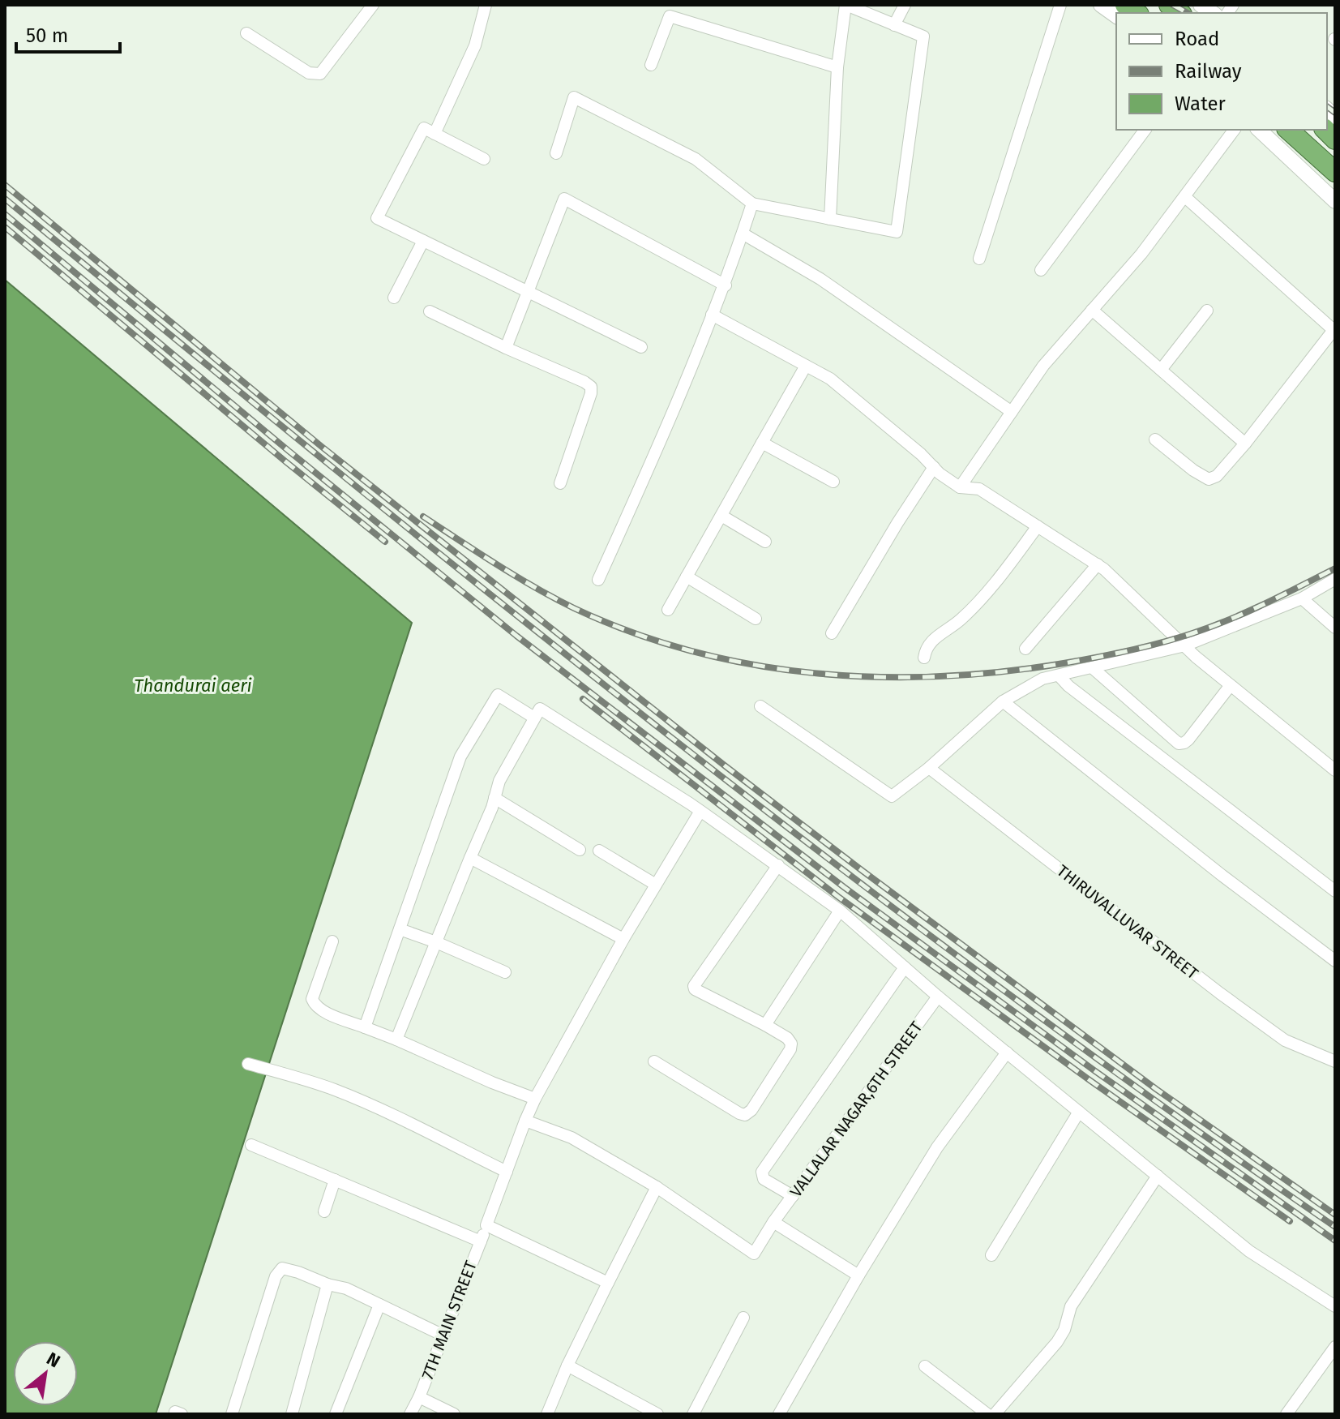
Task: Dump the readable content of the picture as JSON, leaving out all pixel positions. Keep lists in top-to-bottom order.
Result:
{
  "streets": {
    "street": ["THIRUVALLUVAR STREET", "VALLALAR NAGAR,6TH STREET", "7TH MAIN STREET"]
  },
  "water": ["Thandurai aeri"],
  "legend": ["Road", "Railway", "Water"],
  "scale_bar": "50 m",
  "north": "top right"
}
